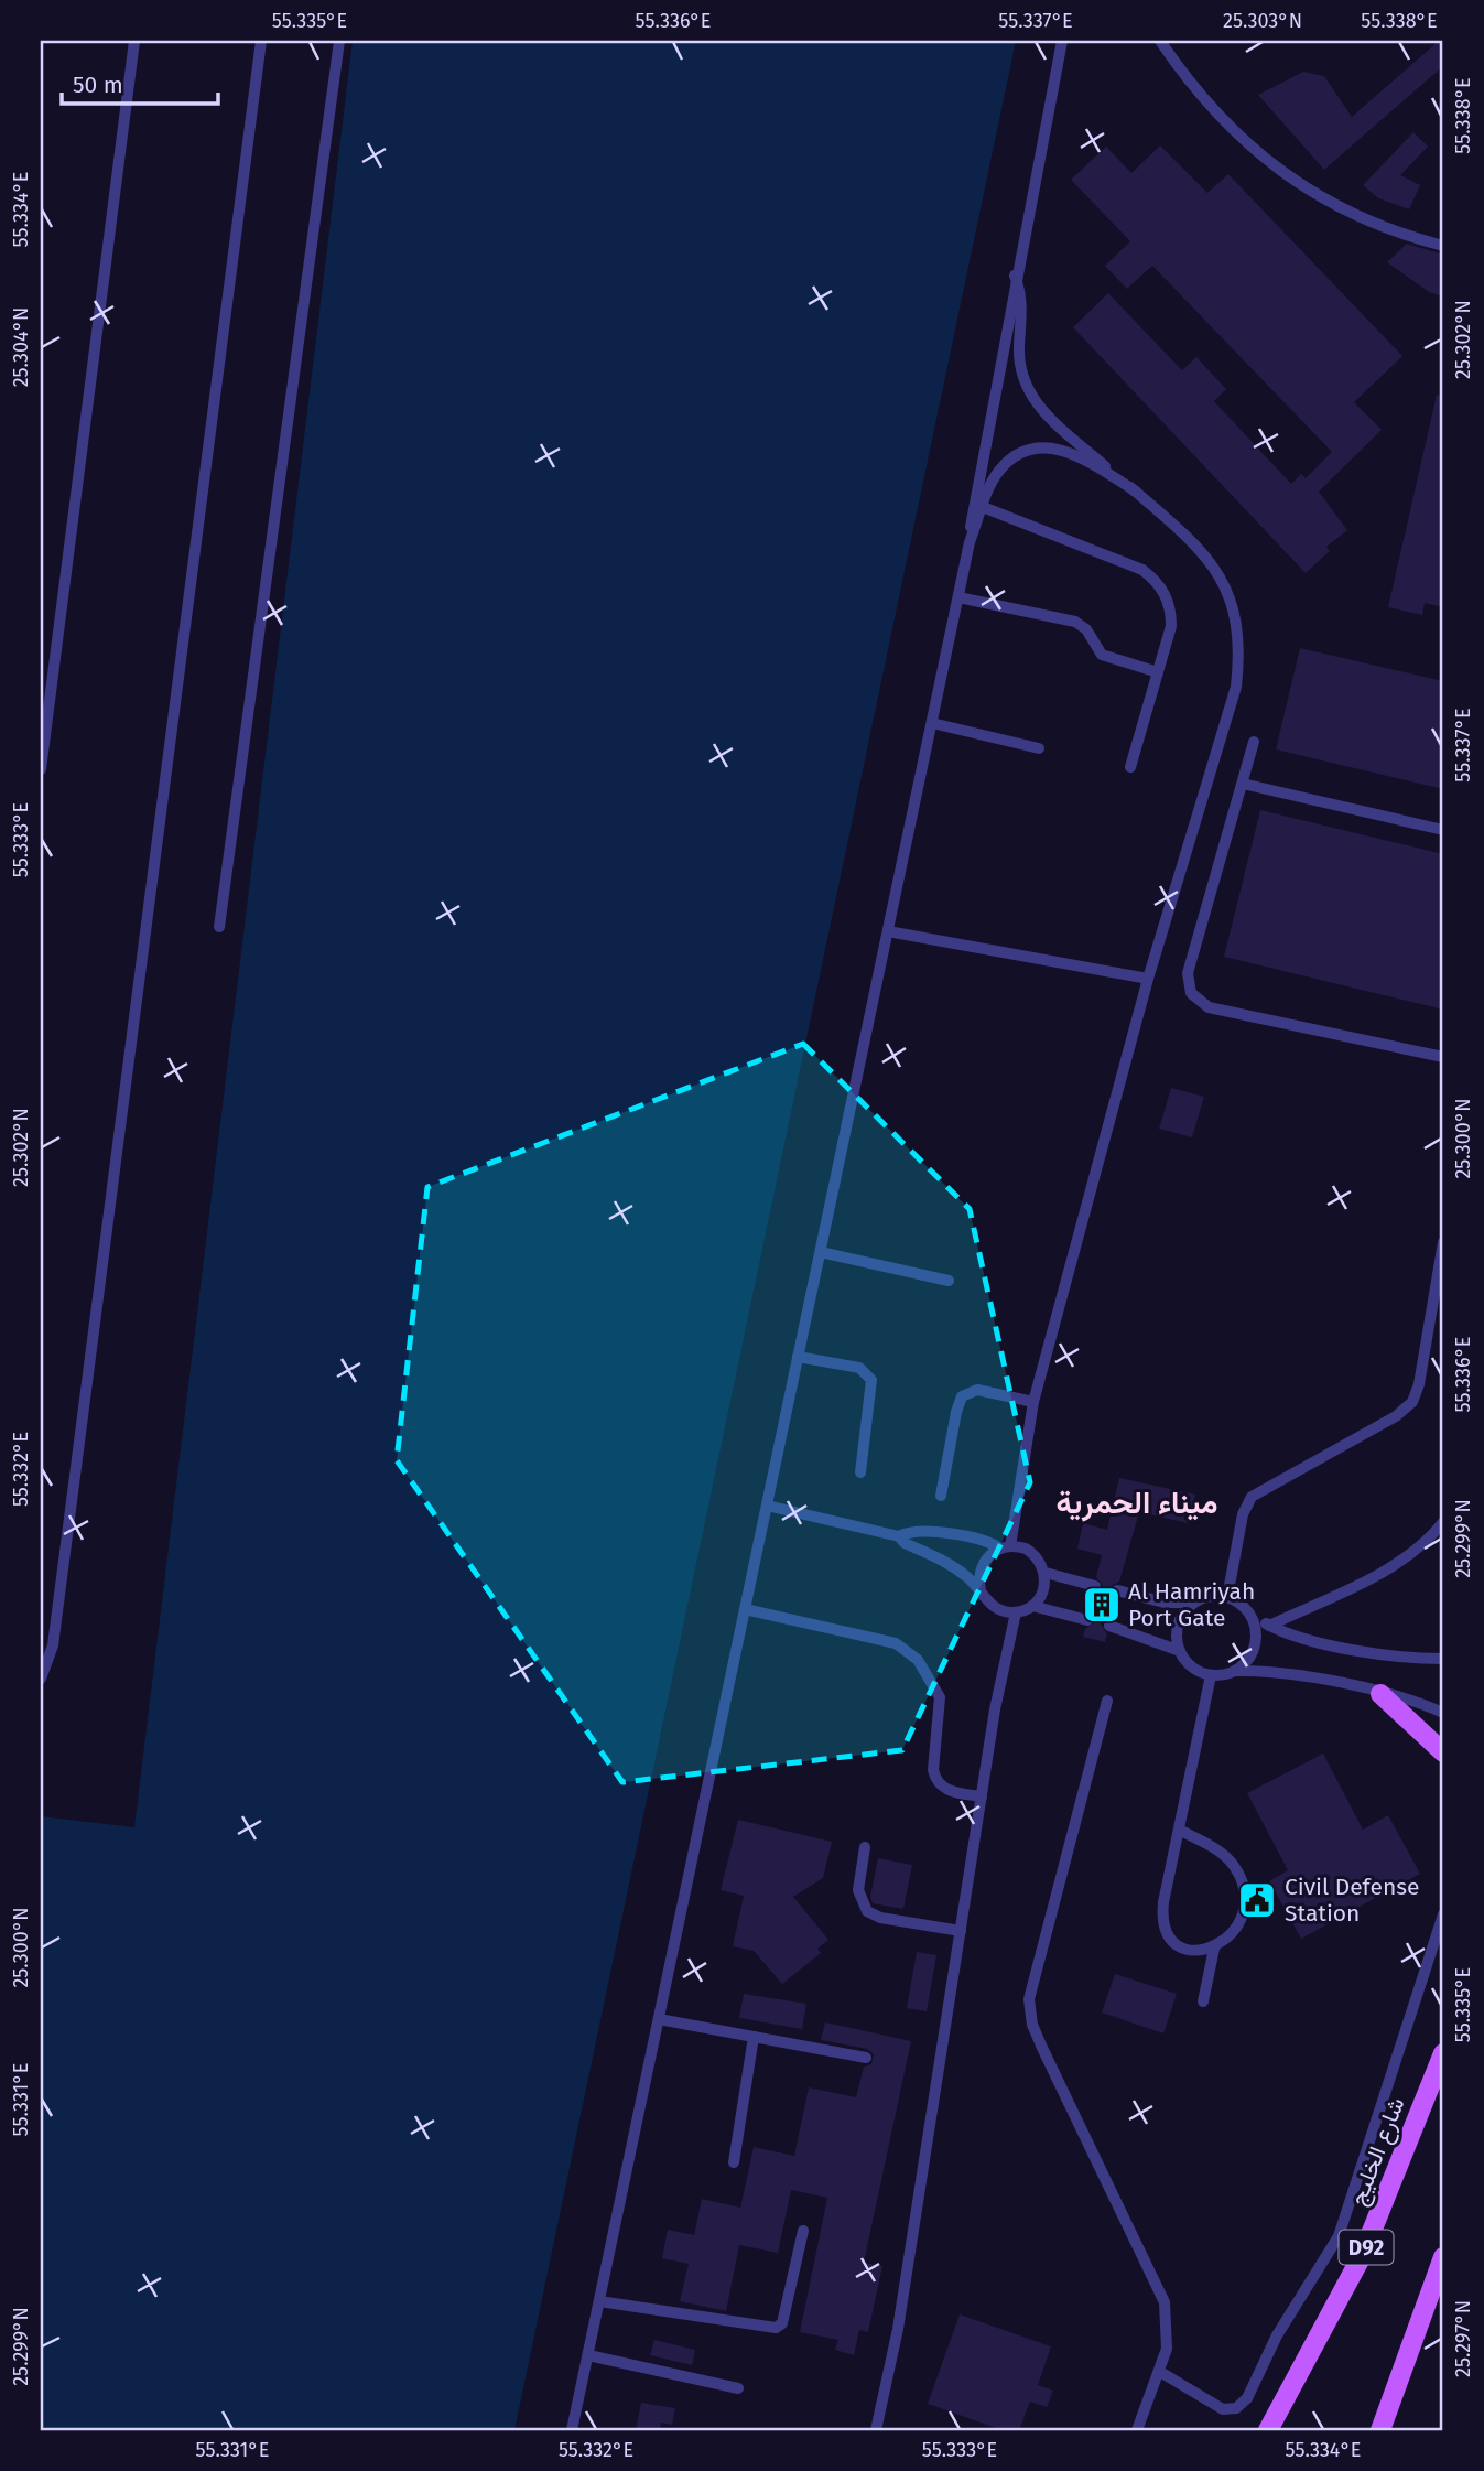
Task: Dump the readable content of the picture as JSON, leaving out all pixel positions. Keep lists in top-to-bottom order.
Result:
{
  "streets": {
    "main road": ["شارع الخليج", "D92"]
  },
  "districts": ["ميناء الحمرية"],
  "places": {
    "building": ["Al Hamriyah Port Gate"],
    "public building": ["Civil Defense Station"]
  },
  "scale_bar": "50 m",
  "coordinates": [
    "55.335°E",
    "55.336°E",
    "55.337°E",
    "25.303°N",
    "55.338°E",
    "55.334°E",
    "25.302°N",
    "25.304°N",
    "55.333°E",
    "25.300°N",
    "55.332°E",
    "25.299°N",
    "55.331°E",
    "25.297°N"
  ]
}
